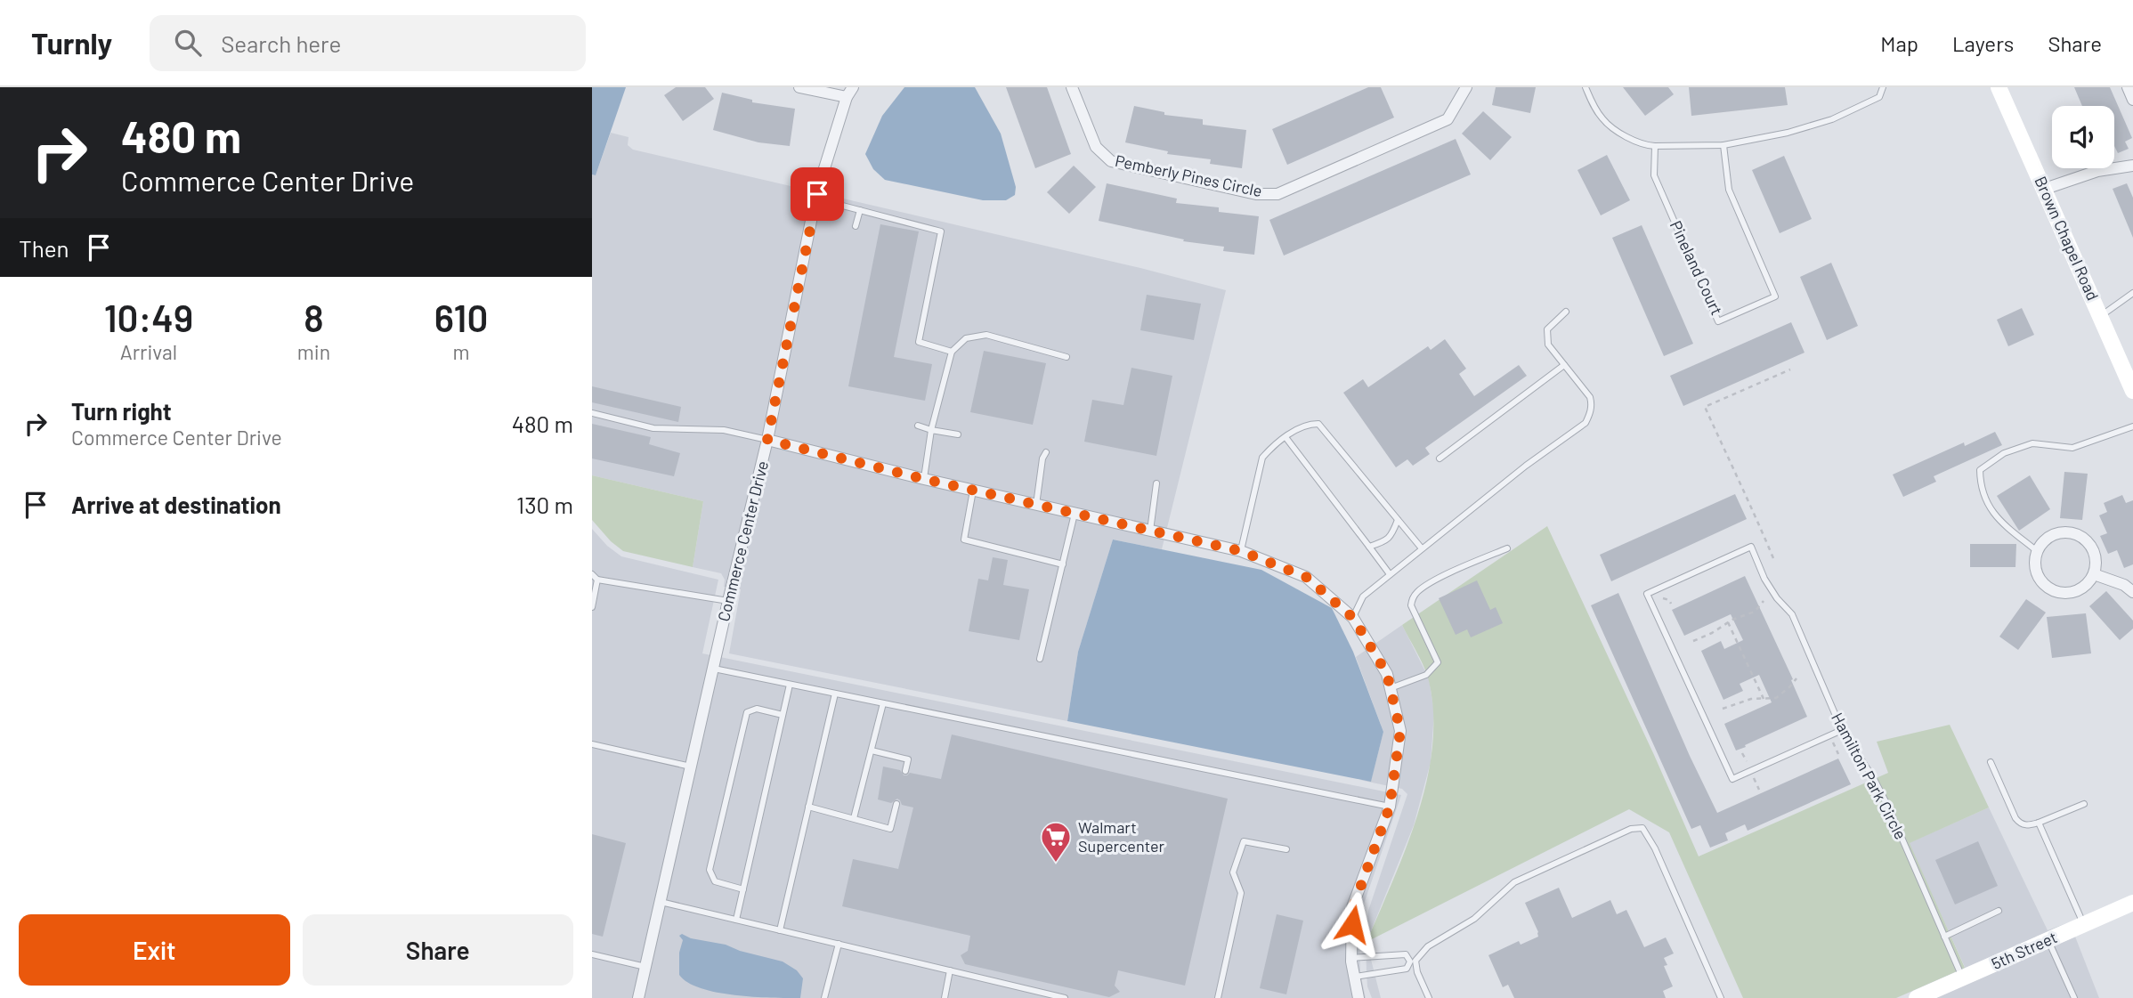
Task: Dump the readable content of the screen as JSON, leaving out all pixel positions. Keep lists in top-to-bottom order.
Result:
{
  "streets": {
    "street": [
      "Pemberly Pines Circle",
      "Brown Chapel Road",
      "Commerce Center Drive",
      "5th Street"
    ],
    "lane": ["Pineland Court", "Hamilton Park Circle"]
  },
  "crossings": [
    ["Hamilton Park Circle", "5th Street"]
  ],
  "places": {
    "supermarket": ["Walmart Supercenter"]
  },
  "page": {
    "header": "Turnly",
    "search": "Search here",
    "nav": ["Map", "Layers", "Share"],
    "turn": ["480 m", "Commerce Center Drive"],
    "then": "Then",
    "eta": [
      "10:49",
      "Arrival",
      "8",
      "min",
      "610",
      "m"
    ],
    "list": [
      {
        "name": "Turn right",
        "note": "Commerce Center Drive",
        "value": "480 m"
      },
      {
        "name": "Arrive at destination",
        "value": "130 m"
      }
    ],
    "buttons": ["Exit", "Share"]
  }
}
